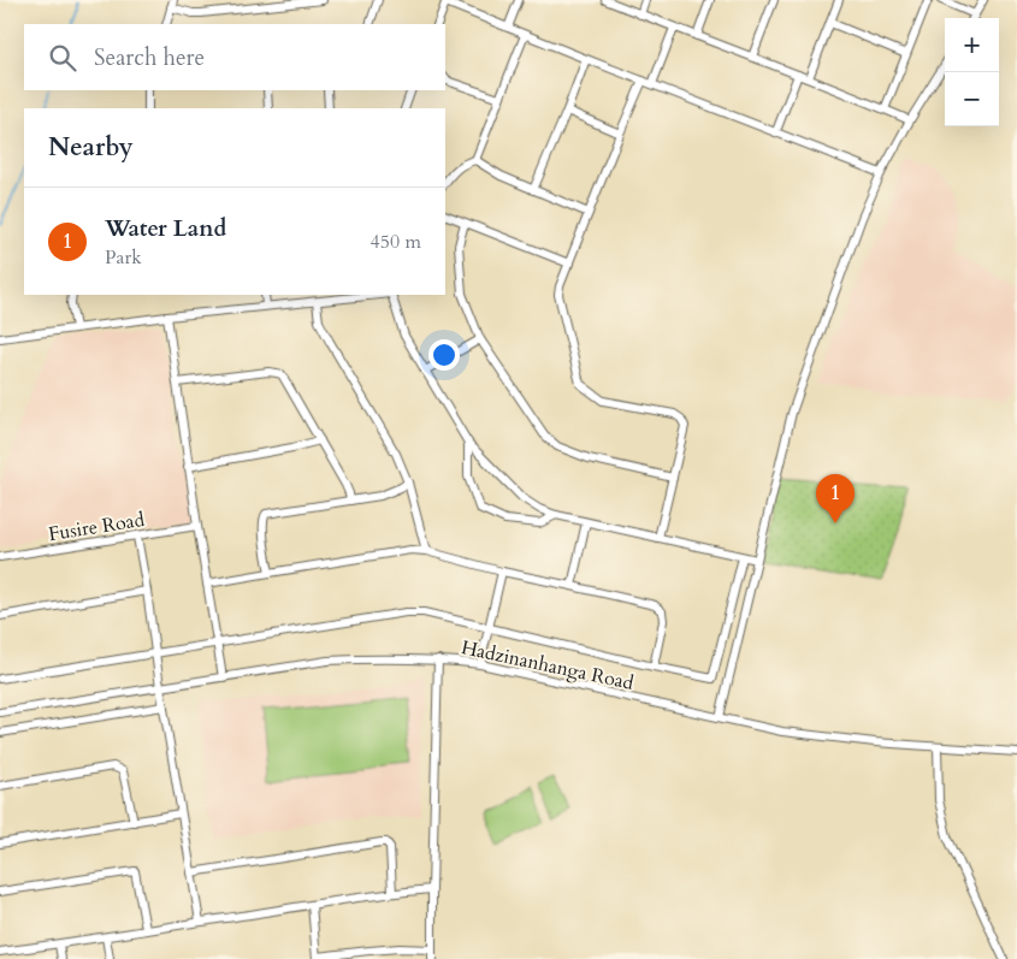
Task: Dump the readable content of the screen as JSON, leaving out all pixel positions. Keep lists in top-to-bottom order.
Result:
{
  "streets": {
    "street": ["Fusire Road", "Hadzinanhanga Road"]
  },
  "page": {
    "map_buttons": ["+", "−"],
    "search": "Search here",
    "heading": "Nearby",
    "list": [
      {
        "mark": "1",
        "name": "Water Land",
        "note": "Park",
        "value": "450 m"
      }
    ],
    "pins": "1"
  }
}
